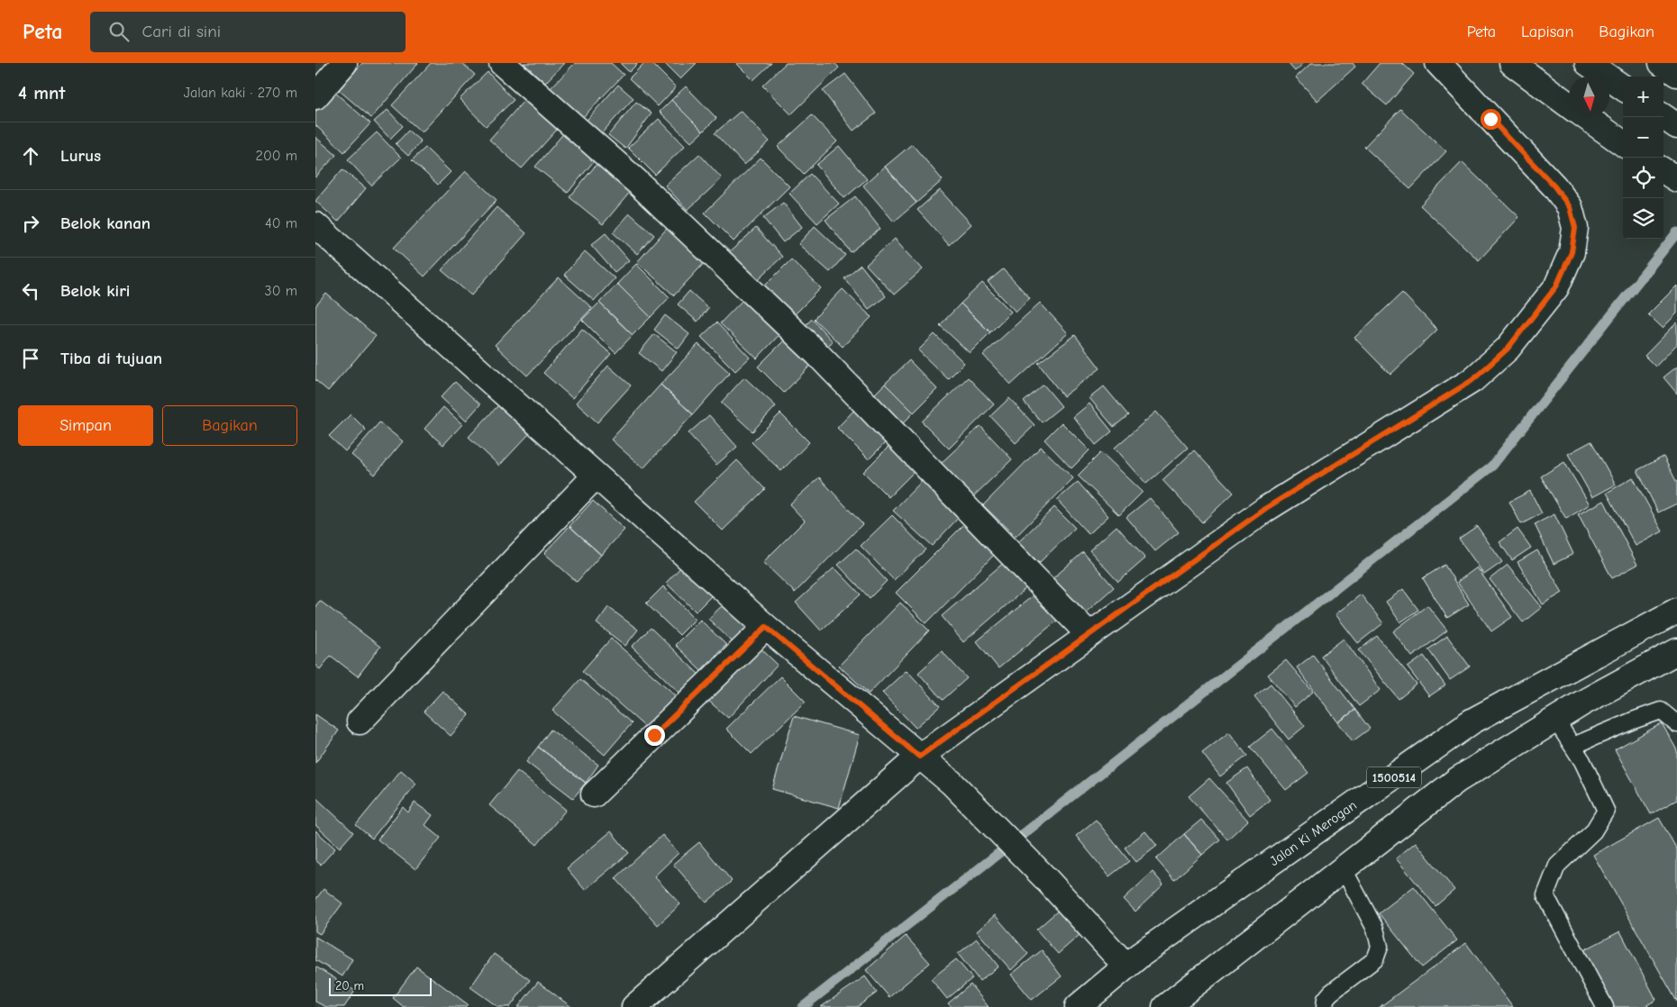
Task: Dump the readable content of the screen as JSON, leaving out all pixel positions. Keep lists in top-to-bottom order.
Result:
{
  "streets": {
    "main road": ["1500514", "Jalan Ki Merogan"]
  },
  "scale_bar": "20 m",
  "north": "bottom",
  "page": {
    "header": "Peta",
    "search": "Cari di sini",
    "nav": ["Peta", "Lapisan", "Bagikan"],
    "heading": ["4 mnt", "Jalan kaki · 270 m"],
    "map_buttons": ["+", "−"],
    "list": [
      ["Lurus", "200 m"],
      ["Belok kanan", "40 m"],
      ["Belok kiri", "30 m"],
      "Tiba di tujuan"
    ],
    "buttons": ["Simpan", "Bagikan"],
    "scale": "20 m"
  }
}
